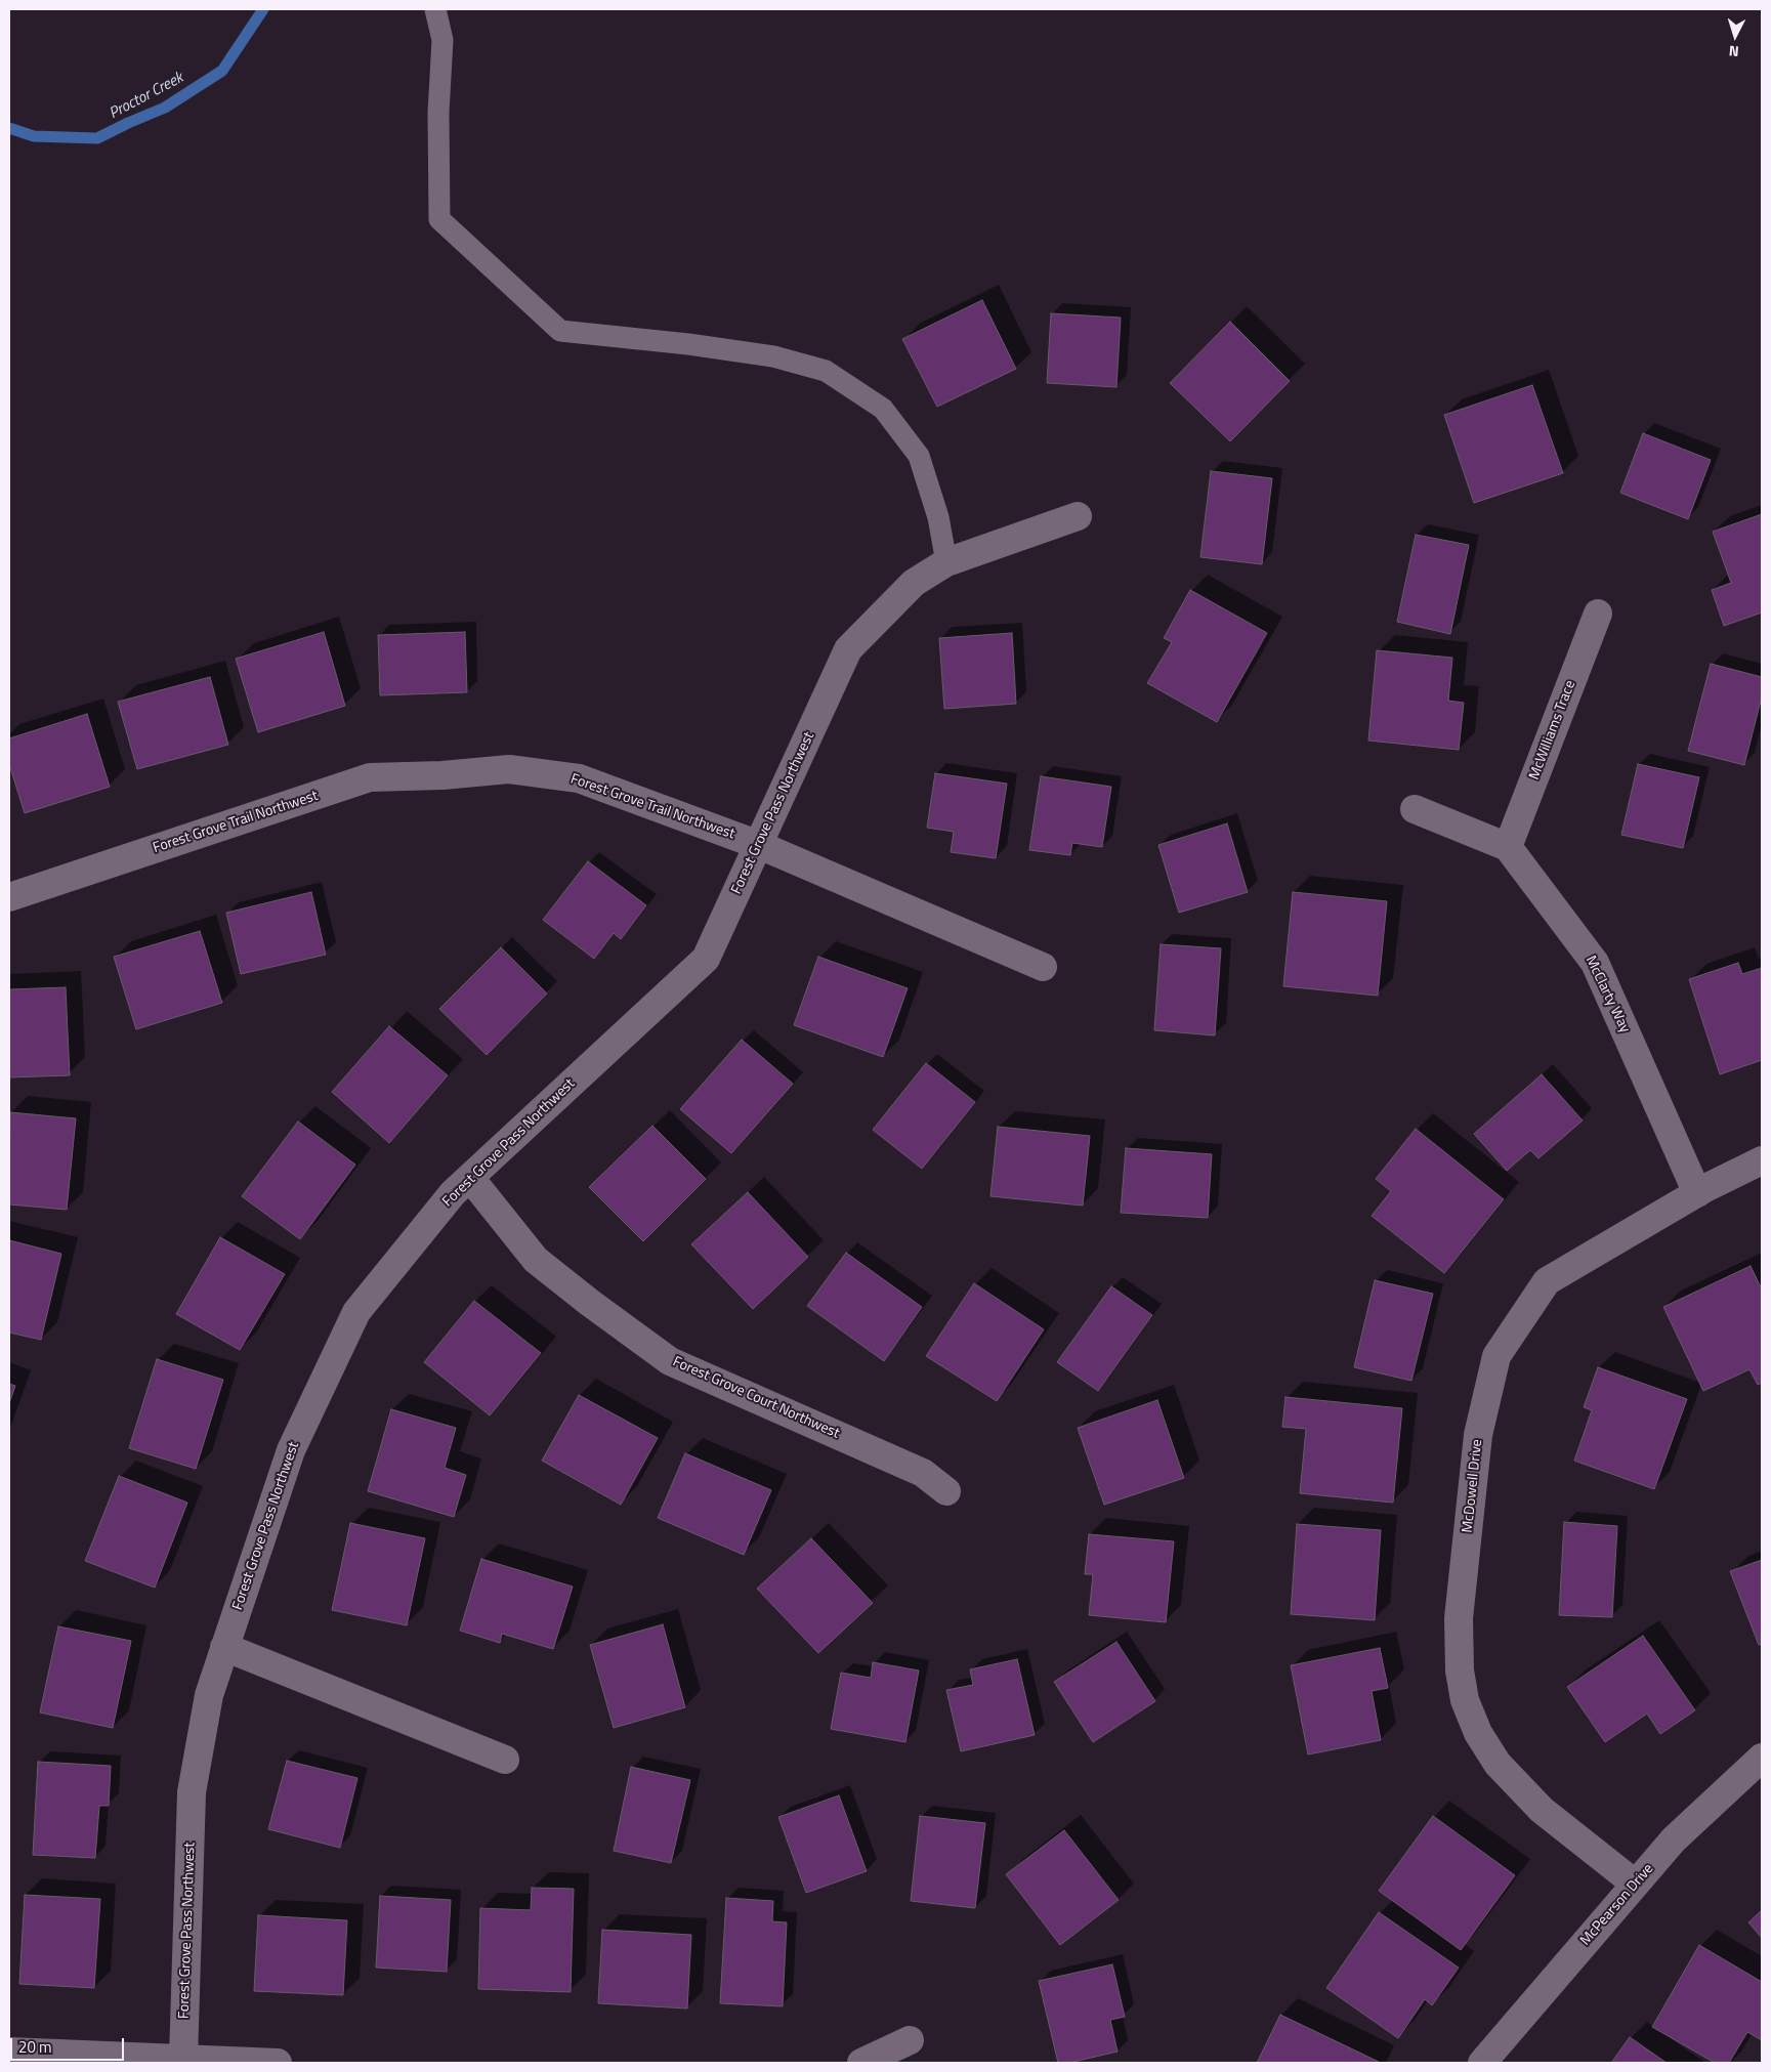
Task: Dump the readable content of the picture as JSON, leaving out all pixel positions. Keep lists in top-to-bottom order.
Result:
{
  "streets": {
    "street": [
      "McWilliams Trace",
      "Forest Grove Trail Northwest",
      "Forest Grove Pass Northwest",
      "McClarty Way",
      "Forest Grove Court Northwest",
      "McDowell Drive",
      "McPearson Drive"
    ]
  },
  "crossings": [
    ["McWilliams Trace", "McClarty Way"],
    ["Forest Grove Trail Northwest", "Forest Grove Pass Northwest"],
    ["Forest Grove Pass Northwest", "Forest Grove Court Northwest"],
    ["McClarty Way", "McDowell Drive"],
    ["McDowell Drive", "McPearson Drive"]
  ],
  "water": ["Proctor Creek"],
  "scale_bar": "20 m",
  "north": "bottom"
}
